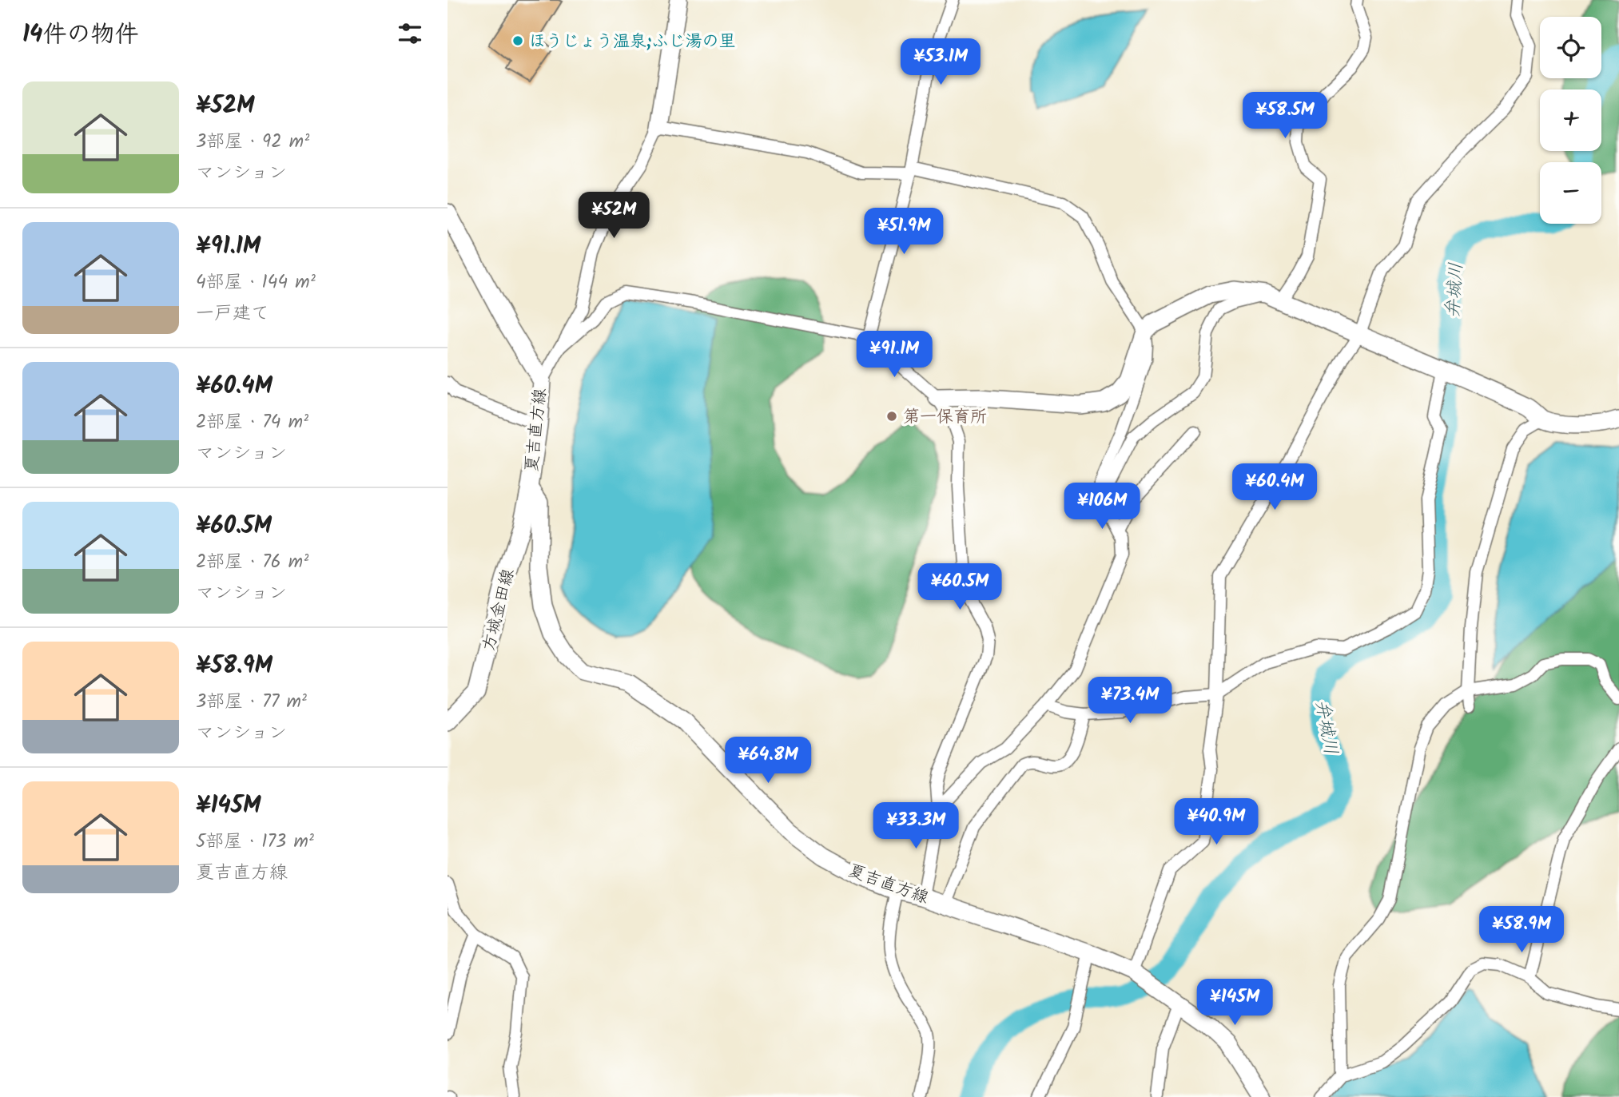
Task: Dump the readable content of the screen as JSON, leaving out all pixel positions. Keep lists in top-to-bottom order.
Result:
{
  "streets": {
    "main road": ["夏吉直方線", "方城金田線"]
  },
  "crossings": [
    ["夏吉直方線", "方城金田線"]
  ],
  "water": ["弁城川"],
  "places": ["ほうじょう温泉;ふじ湯の里", "第一保育所"],
  "page": {
    "heading": "14件の物件",
    "map_buttons": ["+", "−"],
    "price": [
      "¥53.1M",
      "¥58.5M",
      "¥52M",
      "¥51.9M",
      "¥91.1M",
      "¥60.4M",
      "¥106M",
      "¥60.5M",
      "¥73.4M",
      "¥64.8M",
      "¥40.9M",
      "¥33.3M",
      "¥58.9M",
      "¥145M"
    ],
    "list": [
      {
        "name": "¥52M",
        "note": "3部屋 · 92 m² · マンション"
      },
      {
        "name": "¥91.1M",
        "note": "4部屋 · 144 m² · 一戸建て"
      },
      {
        "name": "¥60.4M",
        "note": "2部屋 · 74 m² · マンション"
      },
      {
        "name": "¥60.5M",
        "note": "2部屋 · 76 m² · マンション"
      },
      {
        "name": "¥58.9M",
        "note": "3部屋 · 77 m² · マンション"
      },
      {
        "name": "¥145M",
        "note": "5部屋 · 173 m² · 夏吉直方線"
      }
    ]
  }
}
